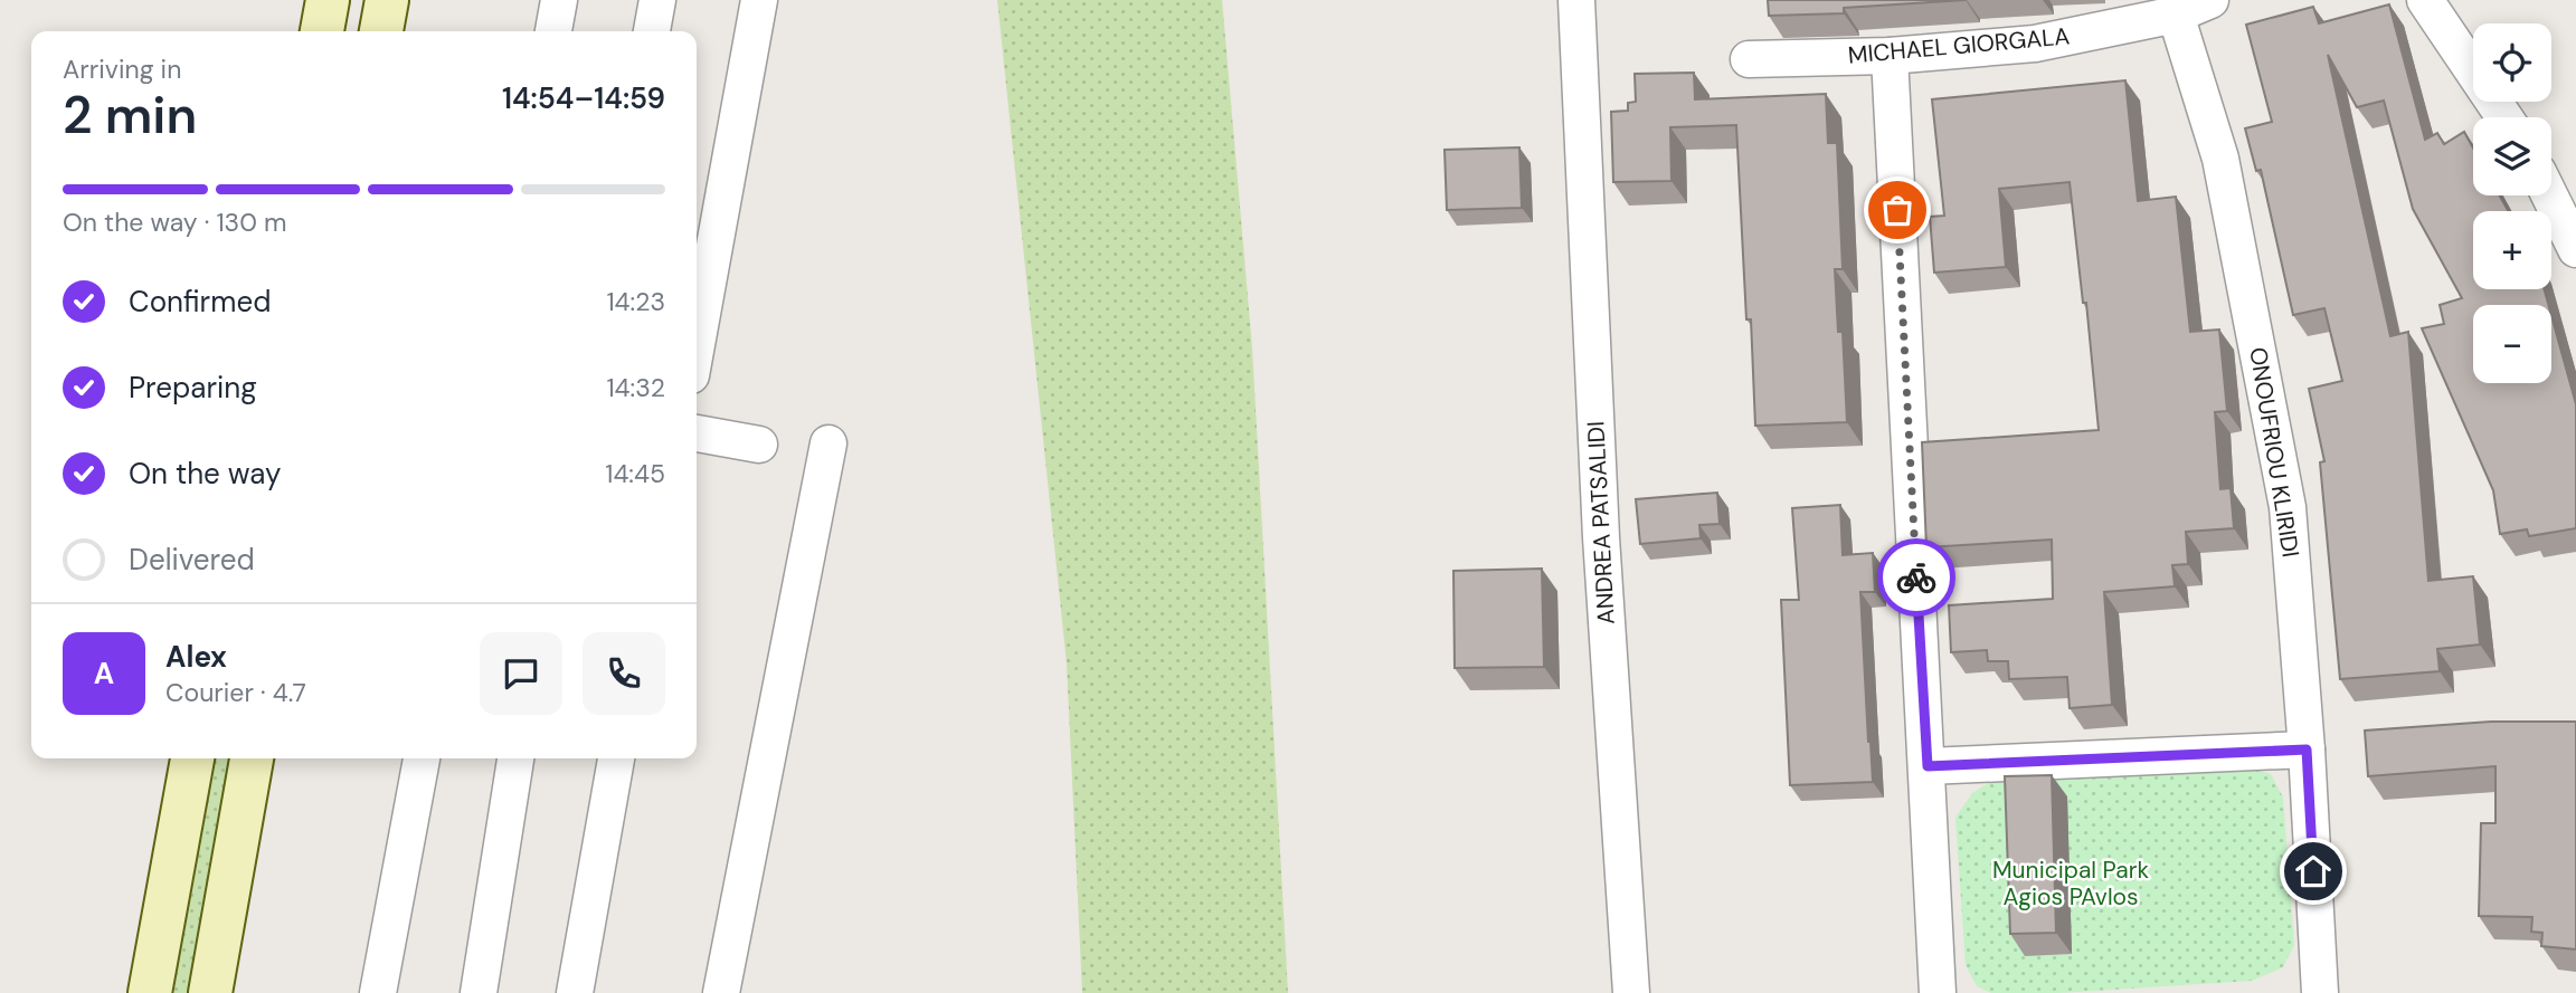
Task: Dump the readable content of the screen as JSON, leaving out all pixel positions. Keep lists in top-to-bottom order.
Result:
{
  "streets": {
    "street": ["MICHAEL GIORGALA", "ONOUFRIOU KLIRIDI", "ANDREA PATSALIDI"]
  },
  "crossings": [
    ["MICHAEL GIORGALA", "ONOUFRIOU KLIRIDI"]
  ],
  "parks": ["Municipal Park Agios PAvlos"],
  "page": {
    "map_buttons": ["+", "−"],
    "heading": ["2 min", "Arriving in", "14:54–14:59"],
    "panel": ["Alex", "Courier · 4.7"],
    "bar": "On the way · 130 m",
    "list": [
      ["Confirmed", "14:23"],
      ["Preparing", "14:32"],
      ["On the way", "14:45"],
      "Delivered"
    ],
    "round": "A"
  }
}
